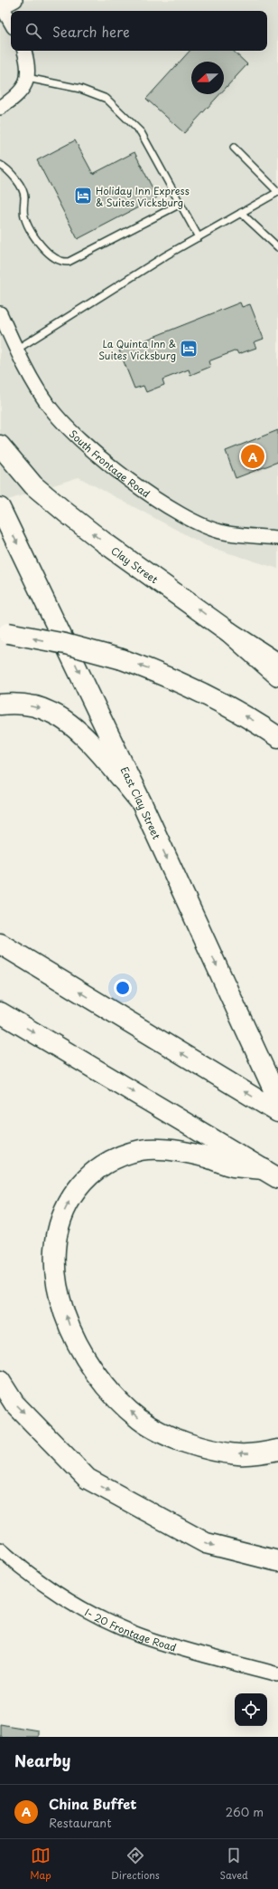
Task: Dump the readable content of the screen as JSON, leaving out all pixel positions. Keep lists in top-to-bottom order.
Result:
{
  "streets": {
    "main road": ["Clay Street", "East Clay Street"],
    "street": ["South Frontage Road", "I- 20 Frontage Road"]
  },
  "one_way": ["East Clay Street"],
  "places": {
    "hotel": ["Holiday Inn Express & Suites Vicksburg", "La Quinta Inn & Suites Vicksburg"]
  },
  "north": "left",
  "page": {
    "search": "Search here",
    "pins": "A",
    "heading": "Nearby",
    "list": [
      {
        "mark": "A",
        "name": "China Buffet",
        "note": "Restaurant",
        "value": "260 m"
      }
    ],
    "nav": ["Map", "Directions", "Saved"]
  }
}
